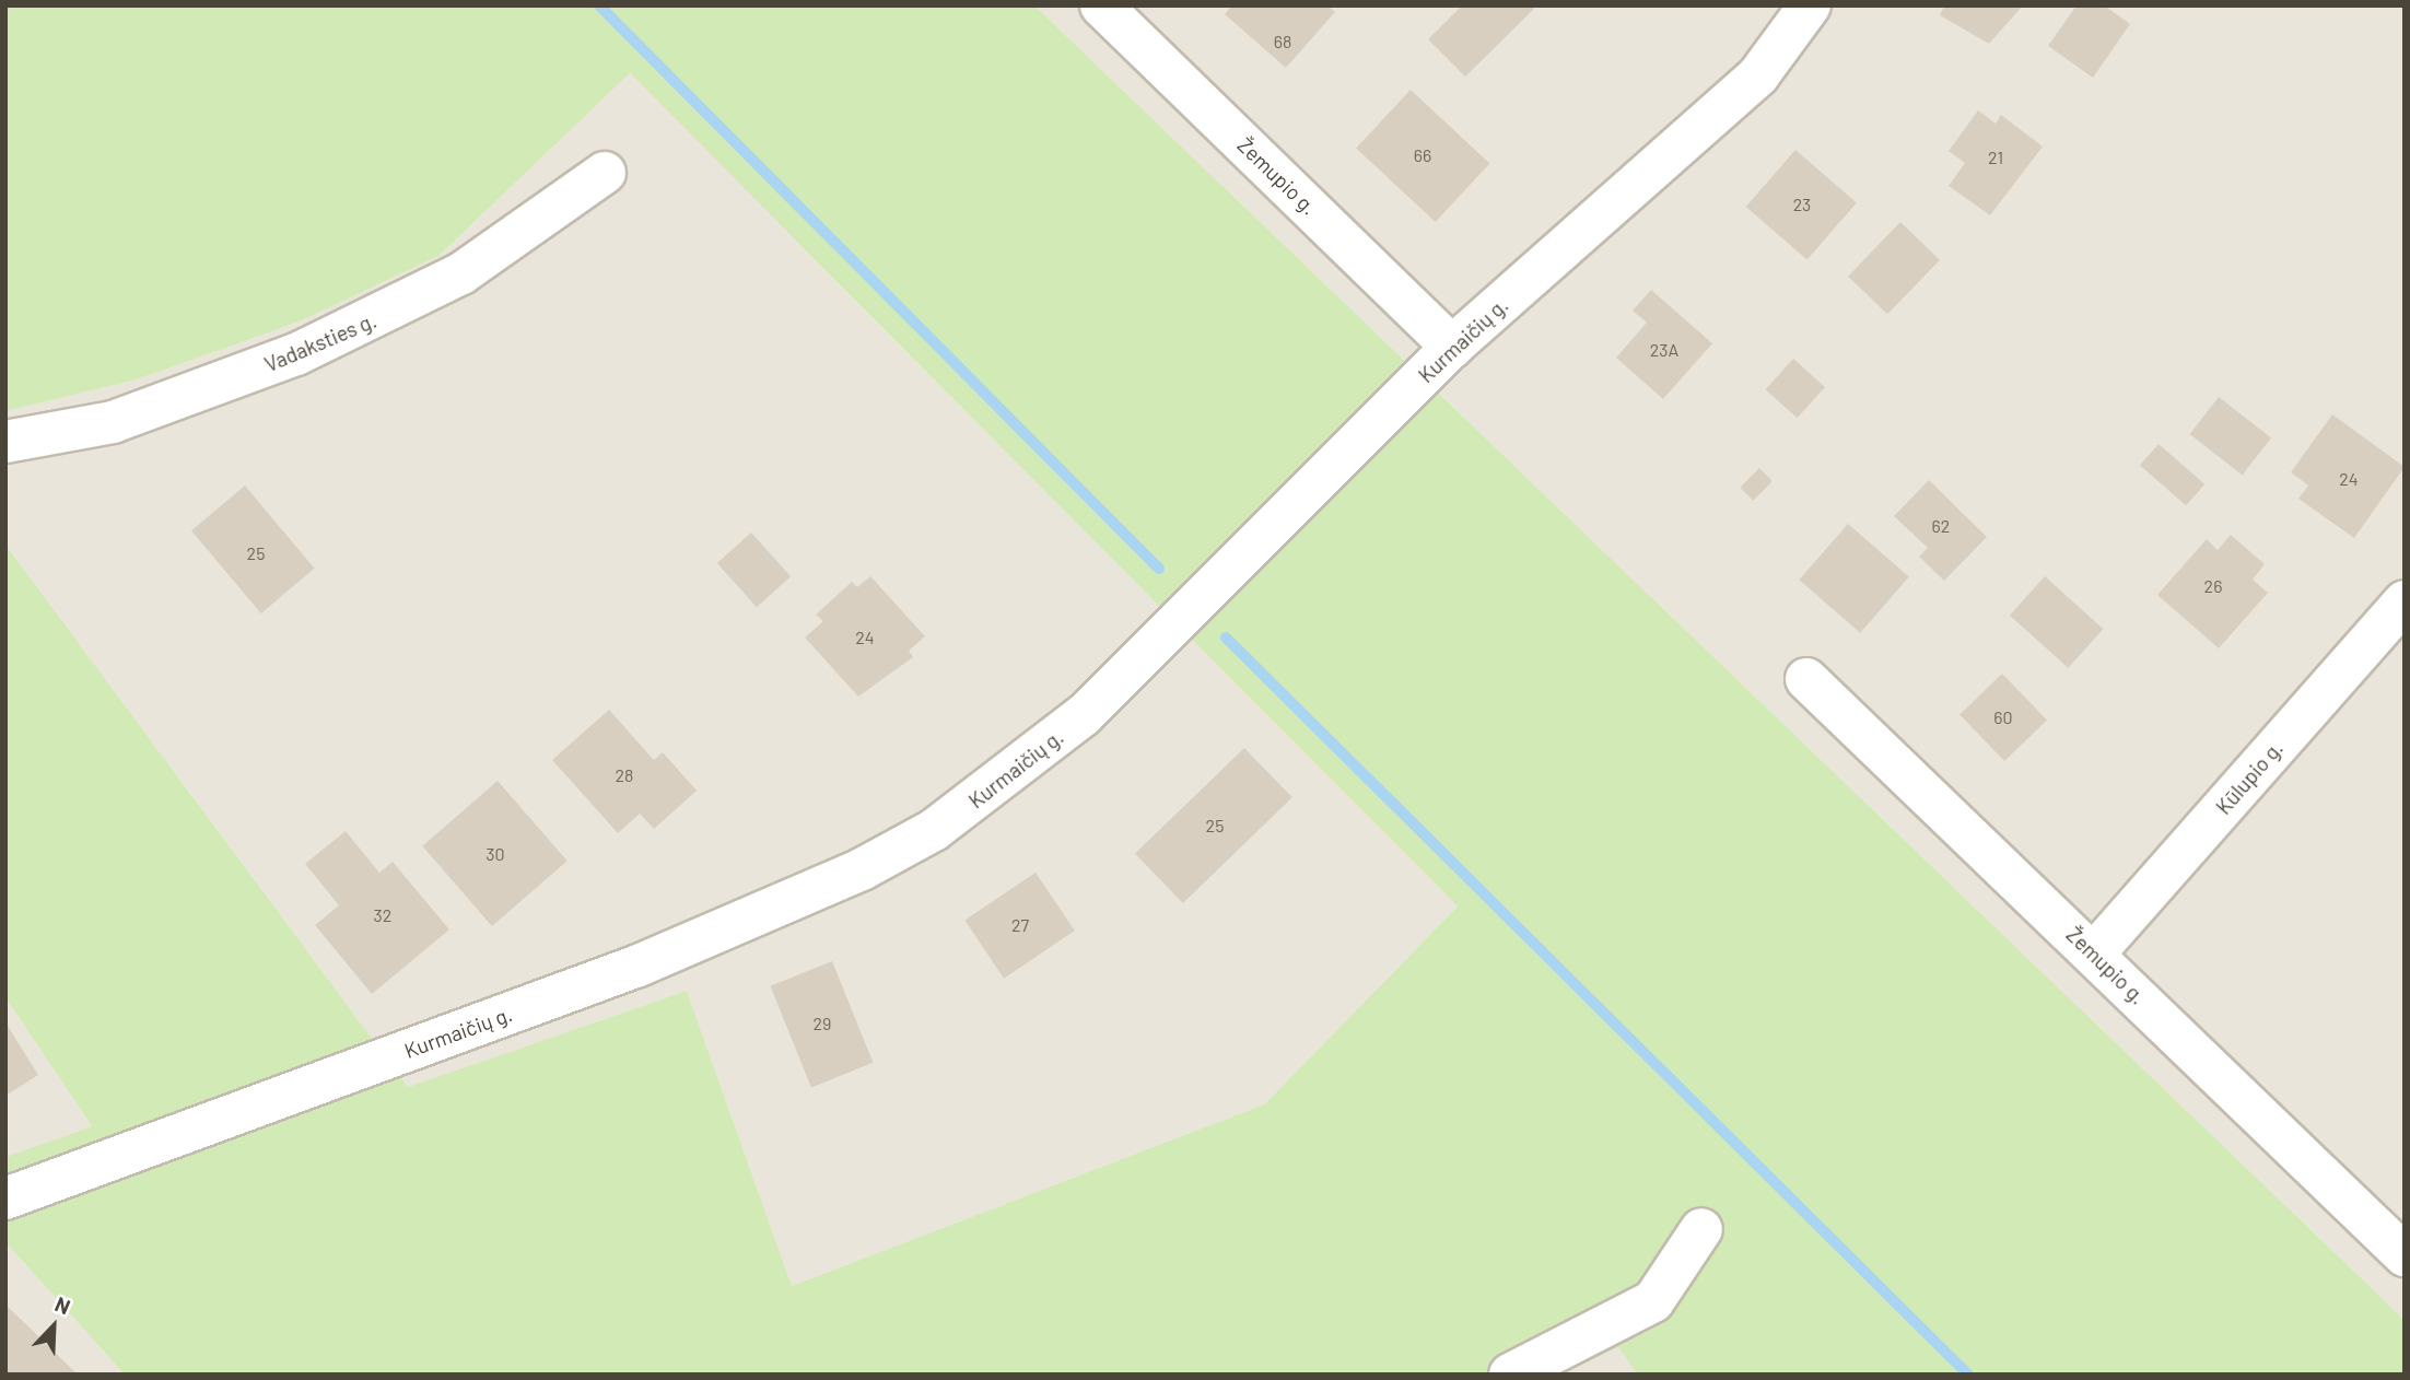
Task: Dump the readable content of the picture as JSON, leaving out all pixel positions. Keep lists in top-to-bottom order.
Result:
{
  "streets": {
    "street": [
      "Žemupio g.",
      "Kurmaičių g.",
      "Vadaksties g.",
      "Kūlupio g."
    ]
  },
  "crossings": [
    ["Žemupio g.", "Kurmaičių g."],
    ["Žemupio g.", "Kūlupio g."]
  ],
  "house_numbers": [
    "68",
    "66",
    "21",
    "23",
    "23A",
    "24",
    "62",
    "25",
    "26",
    "24",
    "60",
    "28",
    "25",
    "30",
    "32",
    "27",
    "29"
  ],
  "north": "top right"
}
